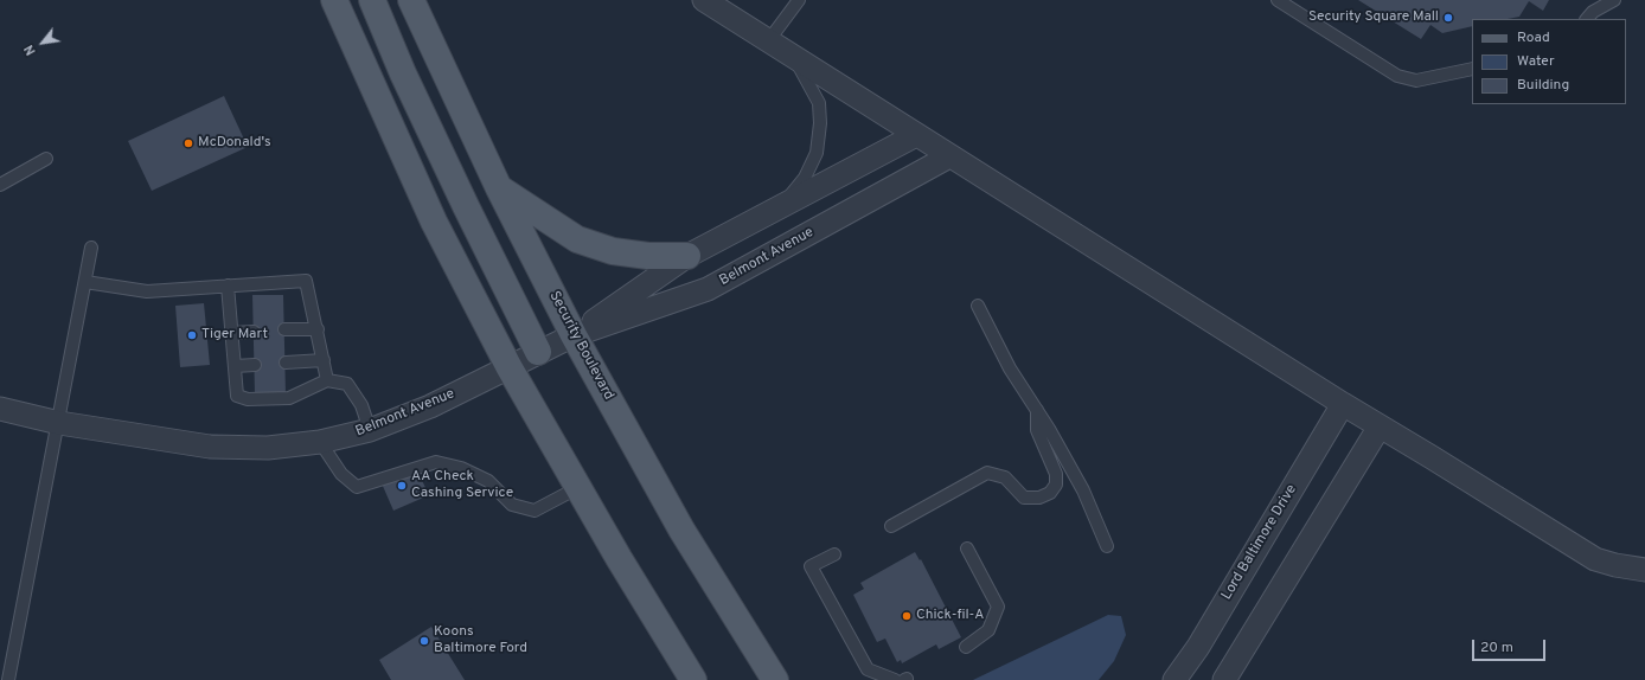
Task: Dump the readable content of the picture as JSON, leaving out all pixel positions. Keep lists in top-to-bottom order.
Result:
{
  "streets": {
    "main road": ["Security Boulevard"],
    "street": ["Belmont Avenue", "Lord Baltimore Drive"]
  },
  "crossings": [
    ["Belmont Avenue", "Security Boulevard"]
  ],
  "places": [
    "Security Square Mall",
    "McDonald's",
    "Tiger Mart",
    "AA Check Cashing Service",
    "Chick-fil-A",
    "Koons Baltimore Ford"
  ],
  "legend": ["Road", "Water", "Building"],
  "scale_bar": "20 m",
  "north": "bottom left"
}
